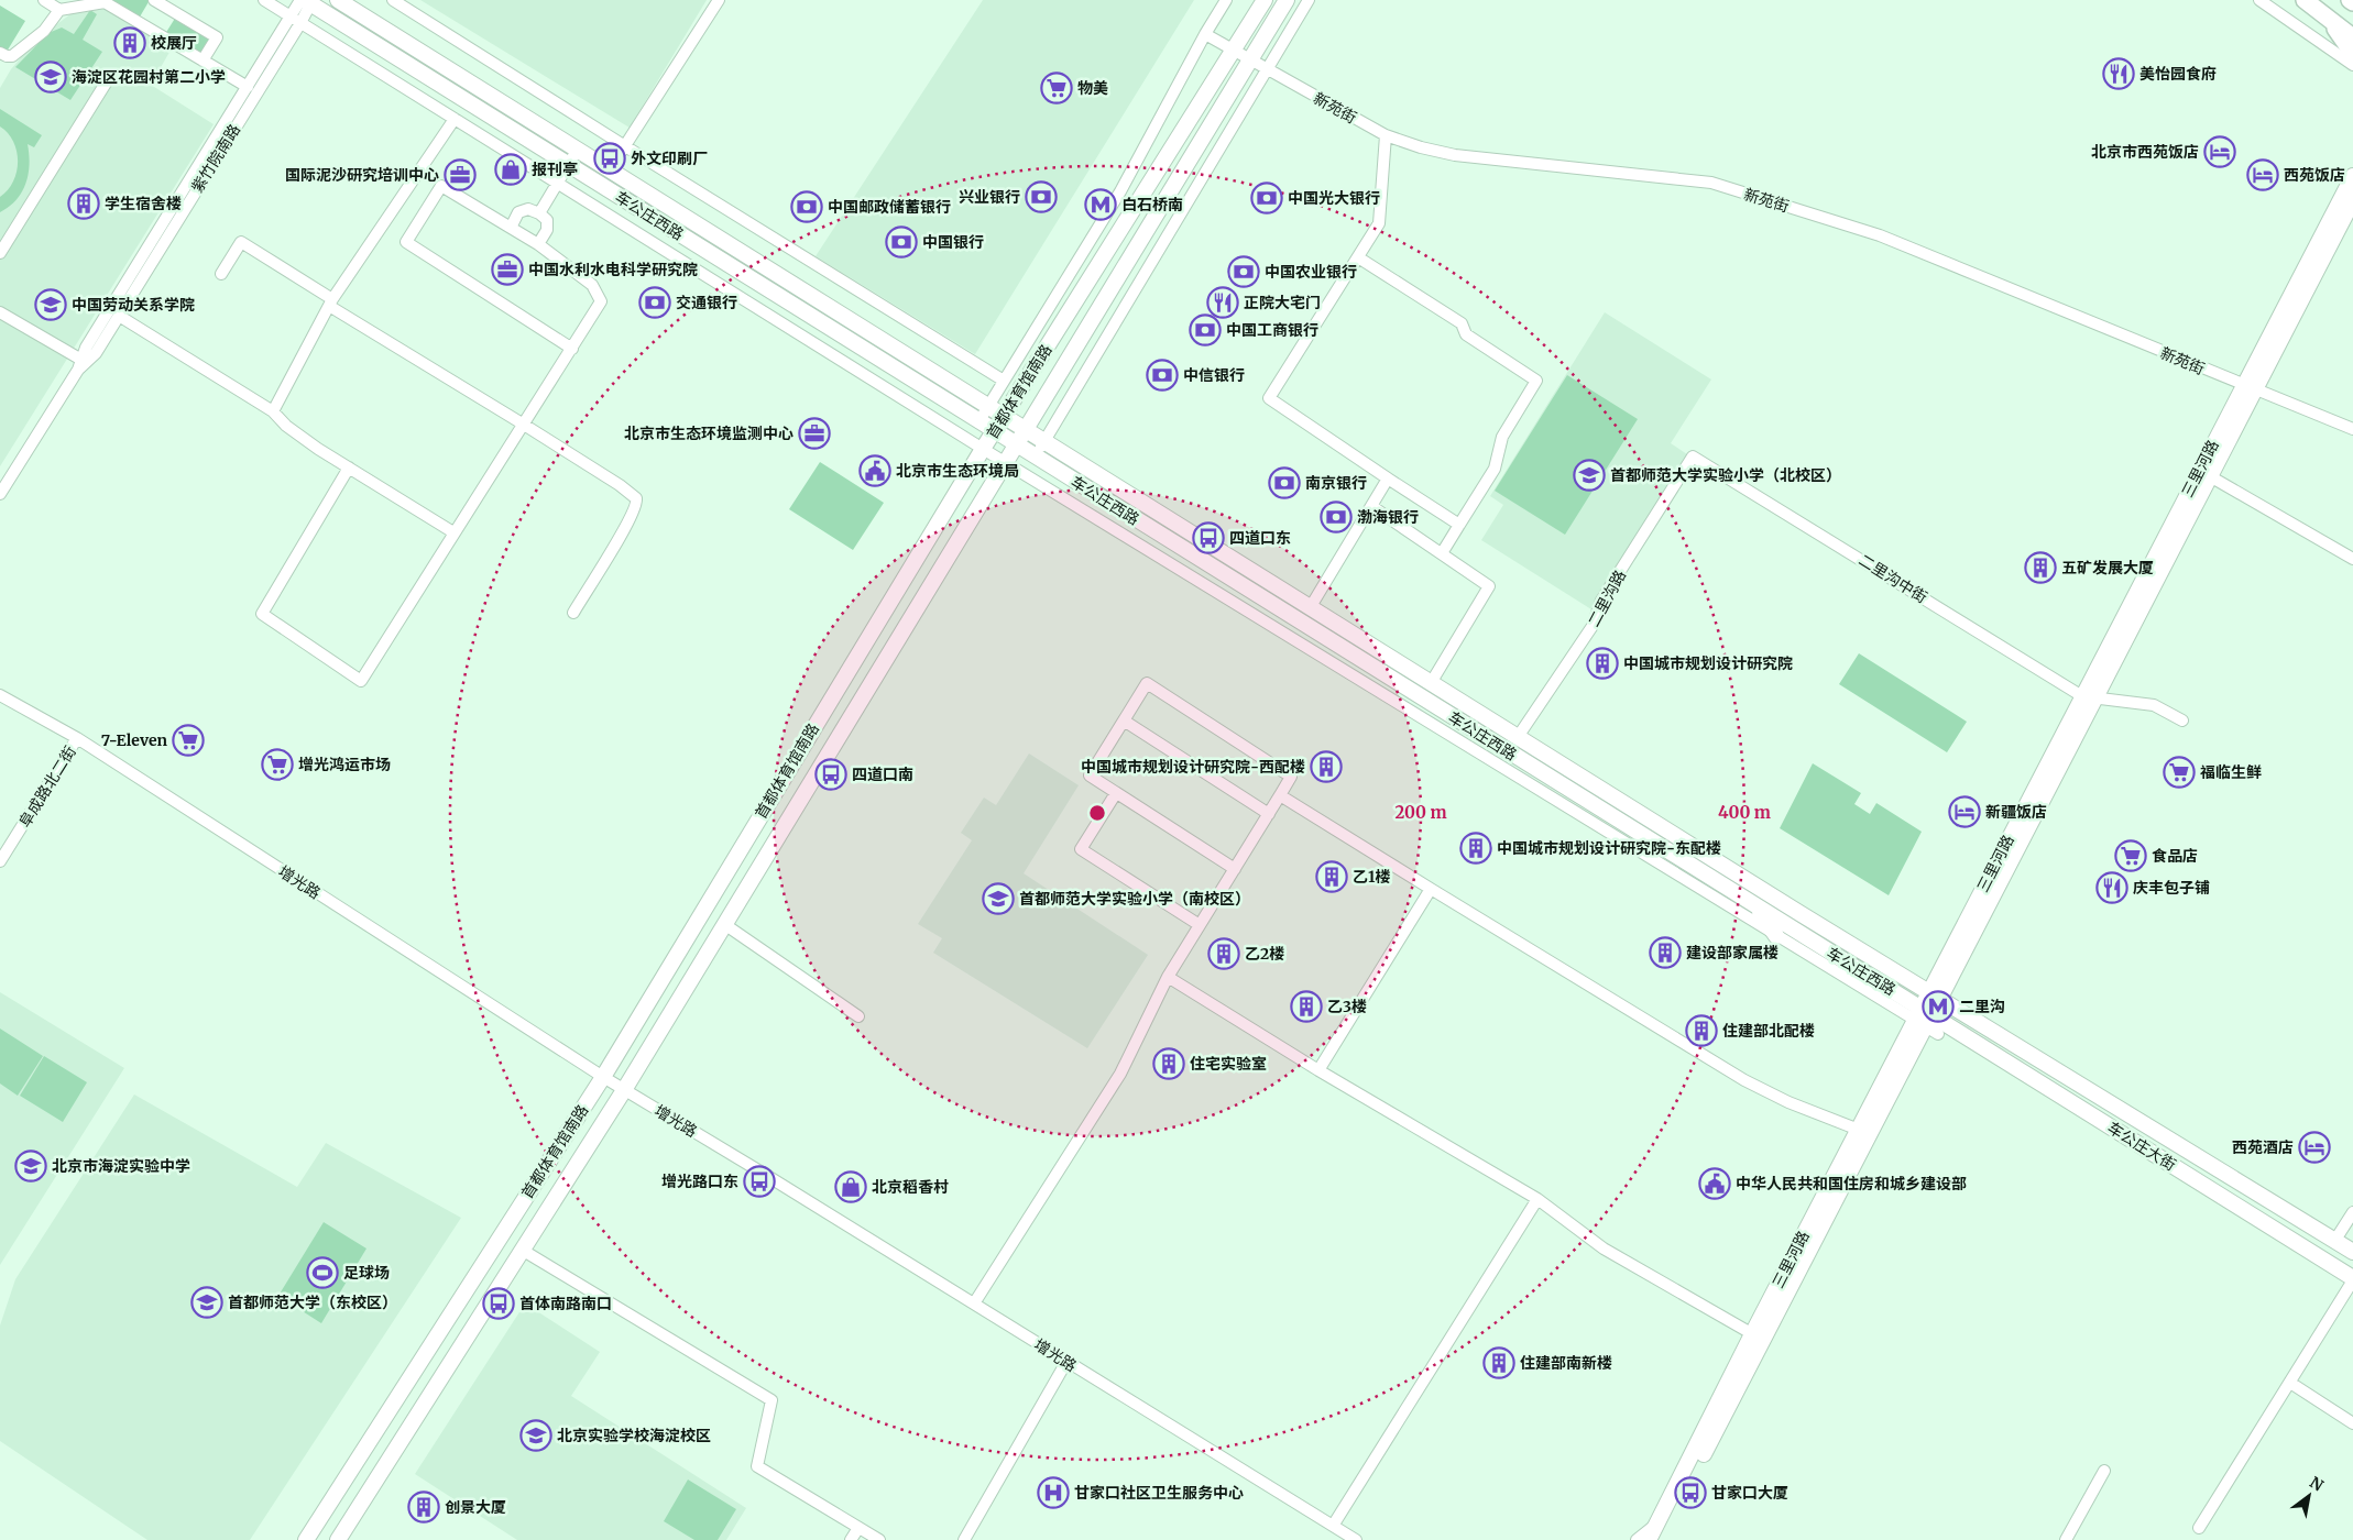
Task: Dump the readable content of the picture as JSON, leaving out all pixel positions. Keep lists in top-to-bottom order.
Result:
{
  "streets": {
    "main road": [
      "车公庄西路",
      "首都体育馆南路",
      "三里河路",
      "车公庄大街"
    ],
    "street": [
      "新苑街",
      "紫竹院南路",
      "二里沟中街",
      "二里沟路",
      "阜成路北二街",
      "增光路"
    ]
  },
  "crossings": [
    ["新苑街", "首都体育馆南路"],
    ["新苑街", "三里河路"],
    ["紫竹院南路", "车公庄西路"],
    ["车公庄西路", "首都体育馆南路"],
    ["车公庄西路", "三里河路"],
    ["车公庄西路", "二里沟路"],
    ["车公庄西路", "车公庄大街"],
    ["首都体育馆南路", "增光路"],
    ["三里河路", "二里沟中街"],
    ["三里河路", "车公庄大街"],
    ["二里沟中街", "二里沟路"],
    ["阜成路北二街", "增光路"]
  ],
  "places": {
    "building": [
      "校展厅",
      "学生宿舍楼",
      "五矿发展大厦",
      "中国城市规划设计研究院",
      "中国城市规划设计研究院-西配楼",
      "中国城市规划设计研究院-东配楼",
      "乙1楼",
      "建设部家属楼",
      "乙2楼",
      "乙3楼",
      "住建部北配楼",
      "住宅实验室",
      "住建部南新楼",
      "创景大厦"
    ],
    "restaurant": ["美怡园食府", "正院大宅门", "庆丰包子铺"],
    "school or university": [
      "海淀区花园村第二小学",
      "中国劳动关系学院",
      "首都师范大学实验小学（北校区）",
      "首都师范大学实验小学（南校区）",
      "北京市海淀实验中学",
      "首都师范大学（东校区）",
      "北京实验学校海淀校区"
    ],
    "supermarket": [
      "物美",
      "7-Eleven",
      "增光鸿运市场",
      "福临生鲜",
      "食品店"
    ],
    "hotel": [
      "北京市西苑饭店",
      "西苑饭店",
      "新疆饭店",
      "西苑酒店"
    ],
    "bus stop": [
      "外文印刷厂",
      "四道口东",
      "四道口南",
      "增光路口东",
      "首体南路南口",
      "甘家口大厦"
    ],
    "shop": ["报刊亭", "北京稻香村"],
    "office": ["国际泥沙研究培训中心", "中国水利水电科学研究院", "北京市生态环境监测中心"],
    "bank": [
      "兴业银行",
      "中国光大银行",
      "中国邮政储蓄银行",
      "中国银行",
      "中国农业银行",
      "交通银行",
      "中国工商银行",
      "中信银行",
      "南京银行",
      "渤海银行"
    ],
    "metro station": ["白石桥南", "二里沟"],
    "public building": ["北京市生态环境局", "中华人民共和国住房和城乡建设部"],
    "sports": ["足球场"],
    "hospital": ["甘家口社区卫生服务中心"]
  },
  "north": "top right",
  "rings": ["200 m", "400 m"]
}
